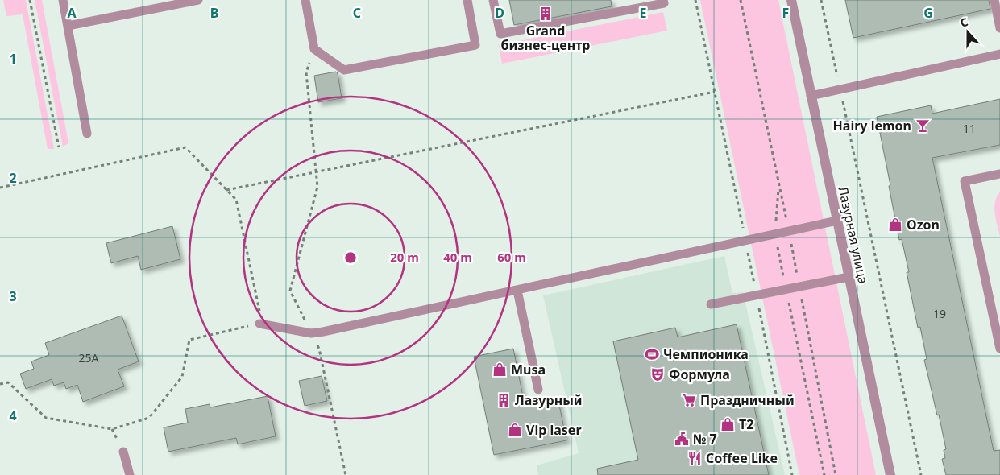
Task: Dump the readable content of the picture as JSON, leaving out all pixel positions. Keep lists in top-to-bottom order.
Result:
{
  "streets": {
    "street": ["Лазурная улица"]
  },
  "places": {
    "building": ["Grand бизнес-центр", "Лазурный"],
    "bar": ["Hairy lemon"],
    "shop": [
      "Ozon",
      "Musa",
      "Т2",
      "Vip laser"
    ],
    "sports": ["Чемпионика"],
    "theatre": ["Формула"],
    "supermarket": ["Праздничный"],
    "public building": ["№ 7"],
    "restaurant": ["Coffee Like"]
  },
  "house_numbers": ["11", "19", "25А"],
  "north": "top",
  "grid": {
    "columns": [
      "A",
      "B",
      "C",
      "D",
      "E",
      "F",
      "G"
    ],
    "rows": [
      "1",
      "2",
      "3",
      "4"
    ]
  },
  "rings": ["20 m", "40 m", "60 m"]
}
